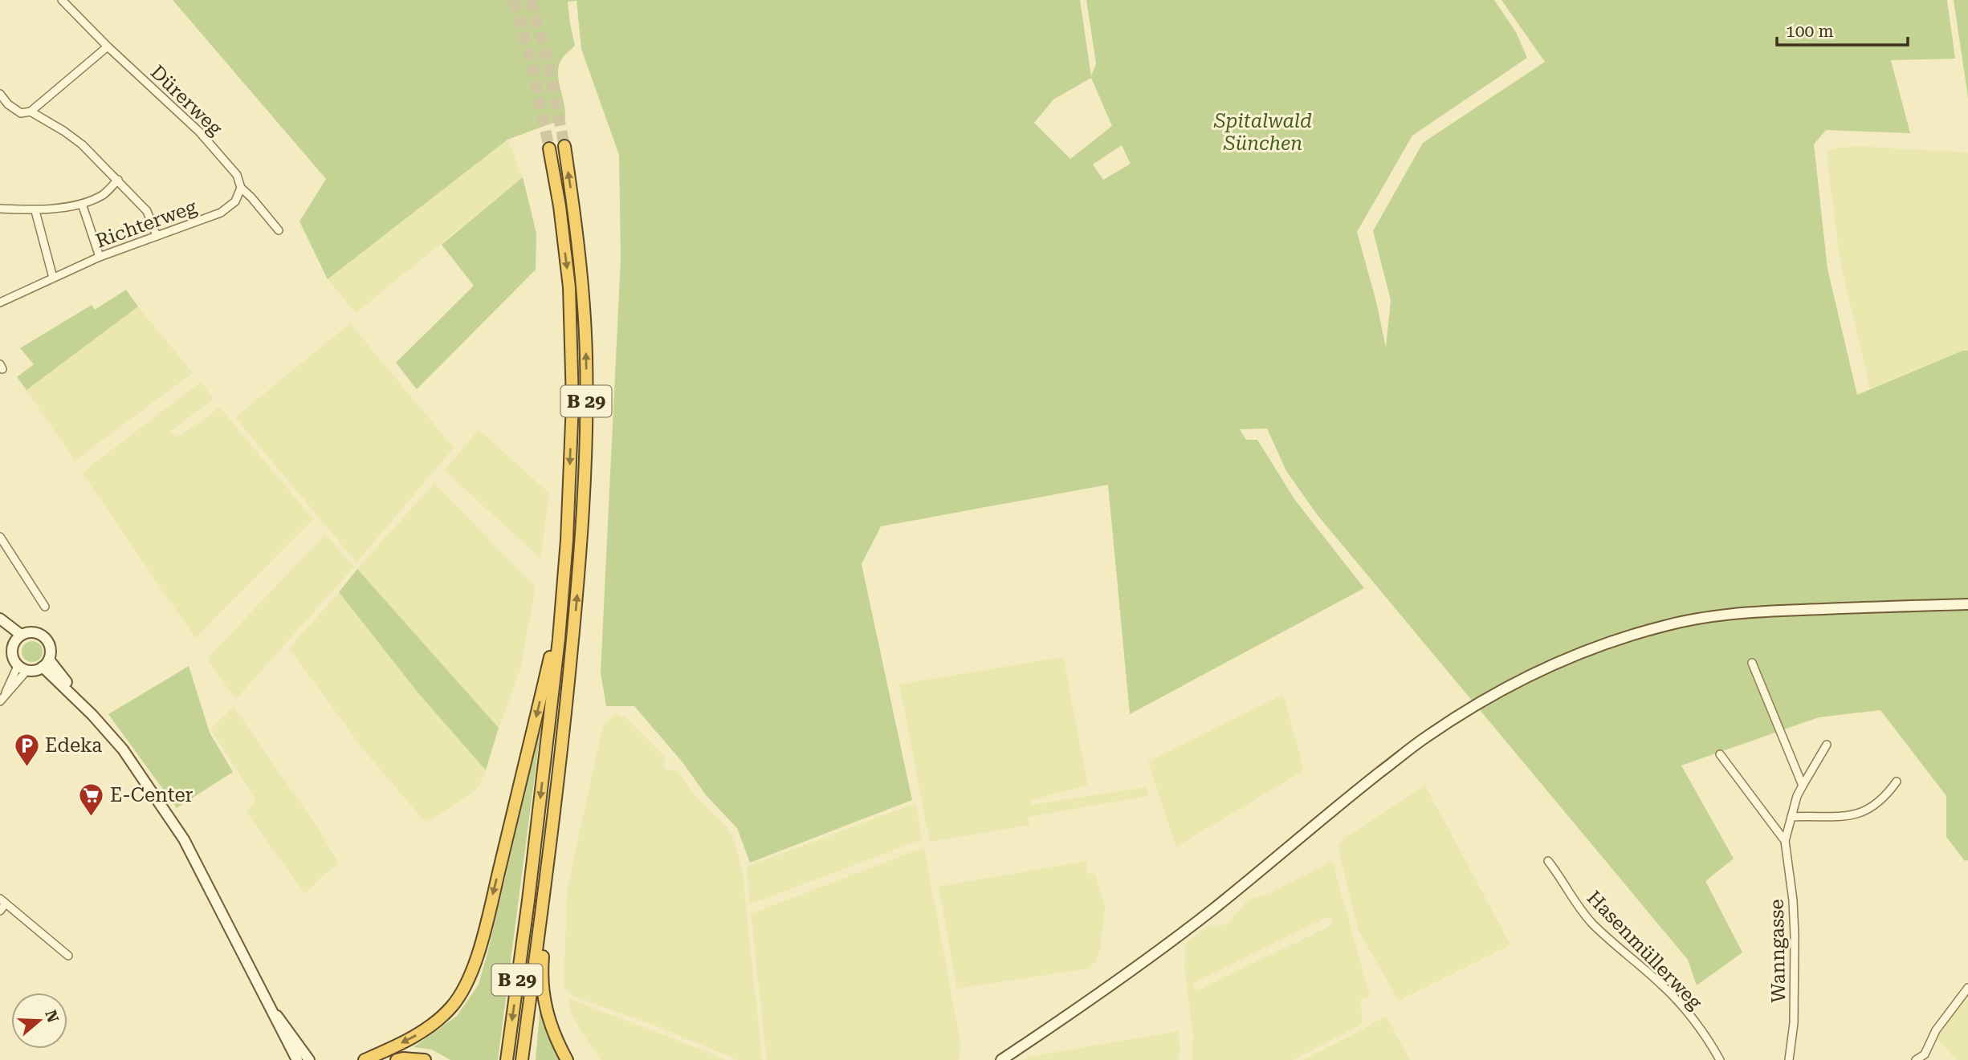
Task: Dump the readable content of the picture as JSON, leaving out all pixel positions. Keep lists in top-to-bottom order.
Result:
{
  "streets": {
    "highway": ["B 29"],
    "street": [
      "Dürerweg",
      "Richterweg",
      "Hasenmüllerweg",
      "Wanngasse"
    ]
  },
  "crossings": [
    ["Dürerweg", "Richterweg"]
  ],
  "parks": ["Spitalwald Sünchen"],
  "places": {
    "parking": ["Edeka"],
    "supermarket": ["E-Center"]
  },
  "scale_bar": "100 m",
  "north": "right"
}
